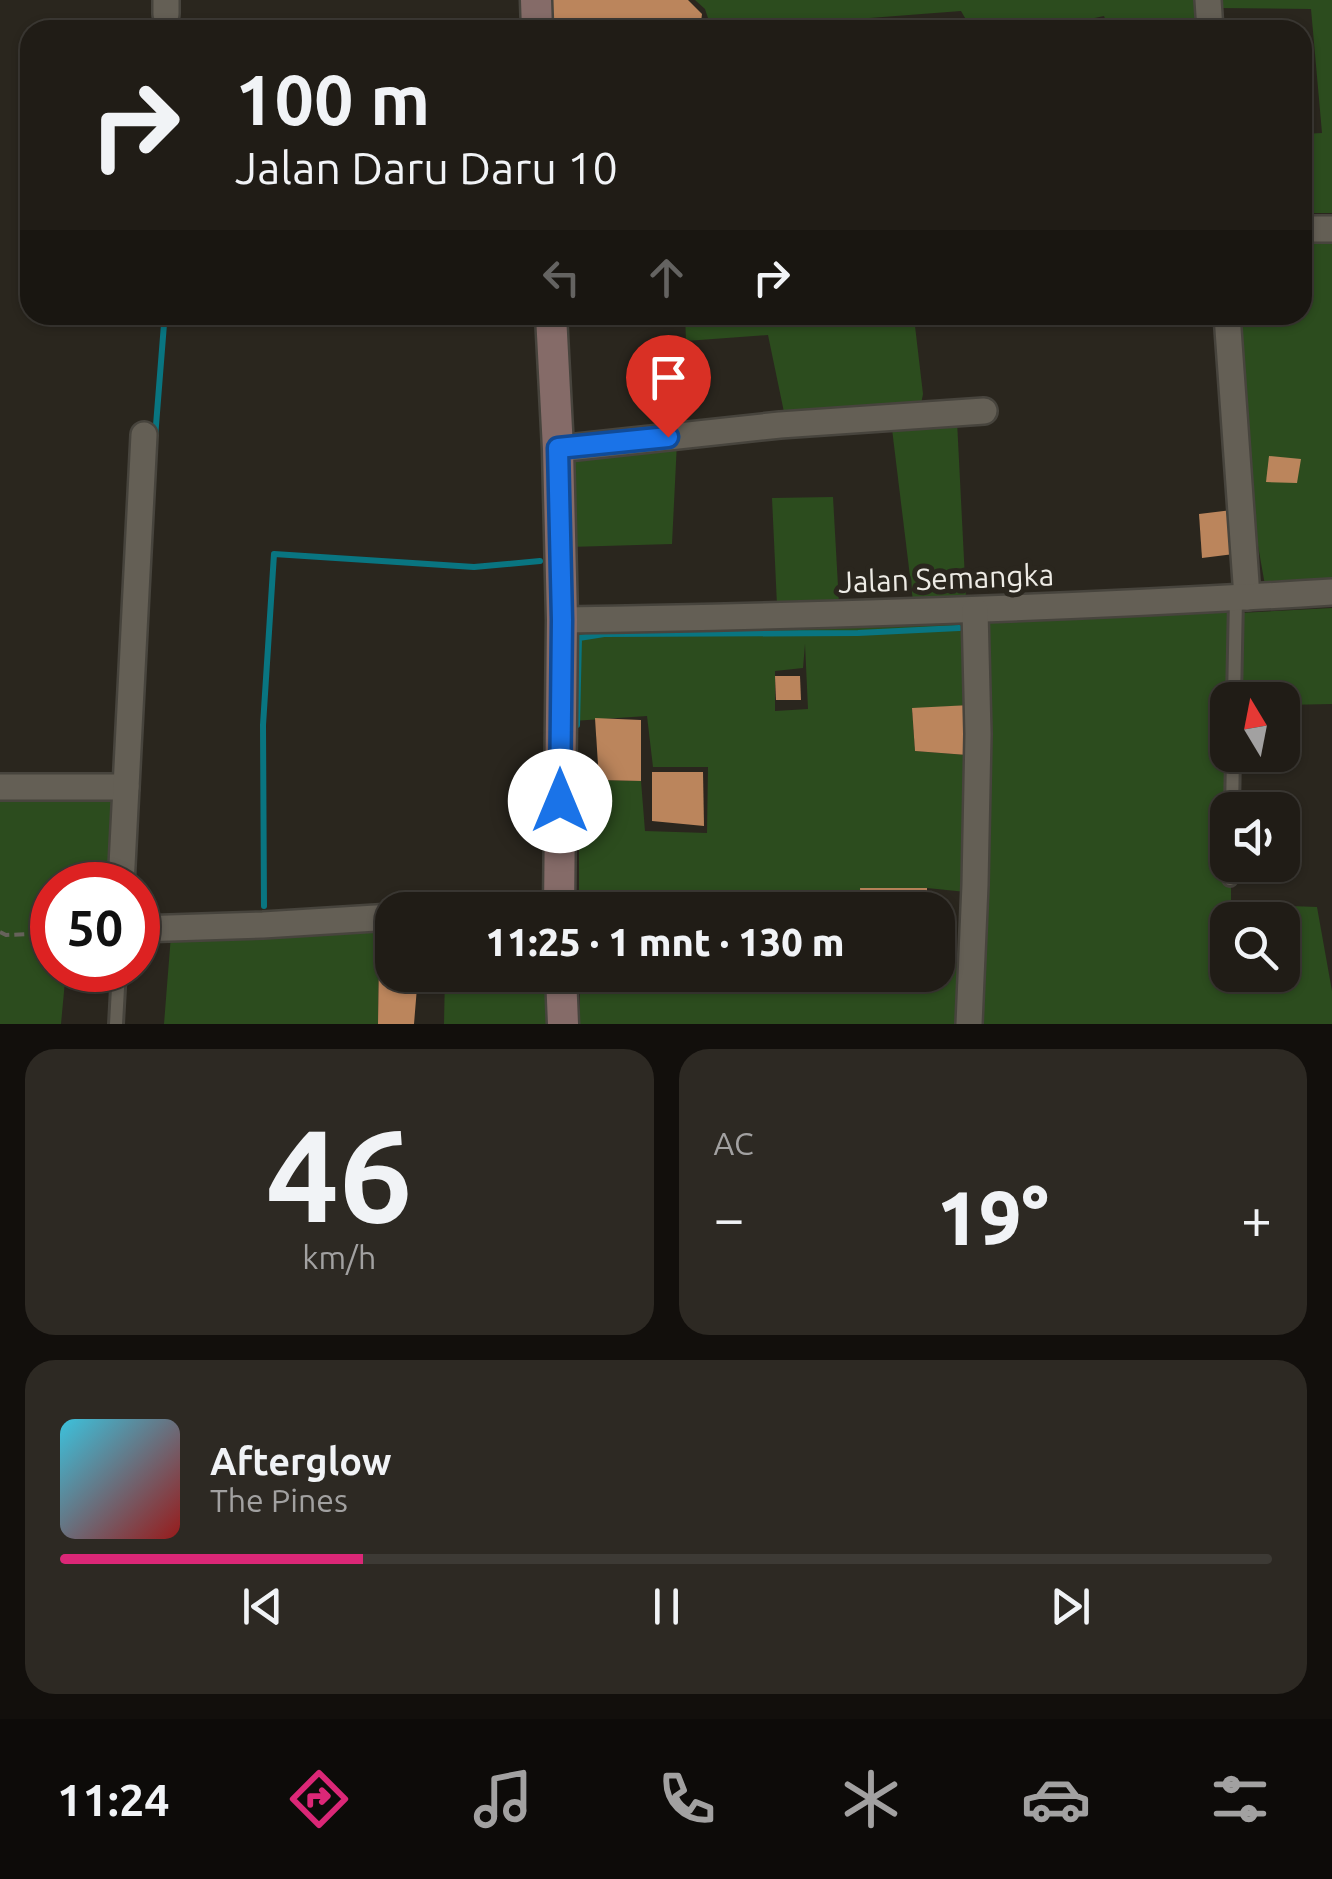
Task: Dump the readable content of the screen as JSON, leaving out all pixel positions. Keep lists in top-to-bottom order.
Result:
{
  "streets": {
    "street": ["Jalan Semangka"]
  },
  "north": "top",
  "page": {
    "turn": ["100 m", "Jalan Daru Daru 10"],
    "limit": "50",
    "trip": "11:25 · 1 mnt · 130 m",
    "tile": [
      ["46", "km/h"],
      "AC"
    ],
    "heat": ["−", "19°", "+"],
    "song": ["Afterglow", "The Pines"],
    "tabs": "11:24"
  }
}
